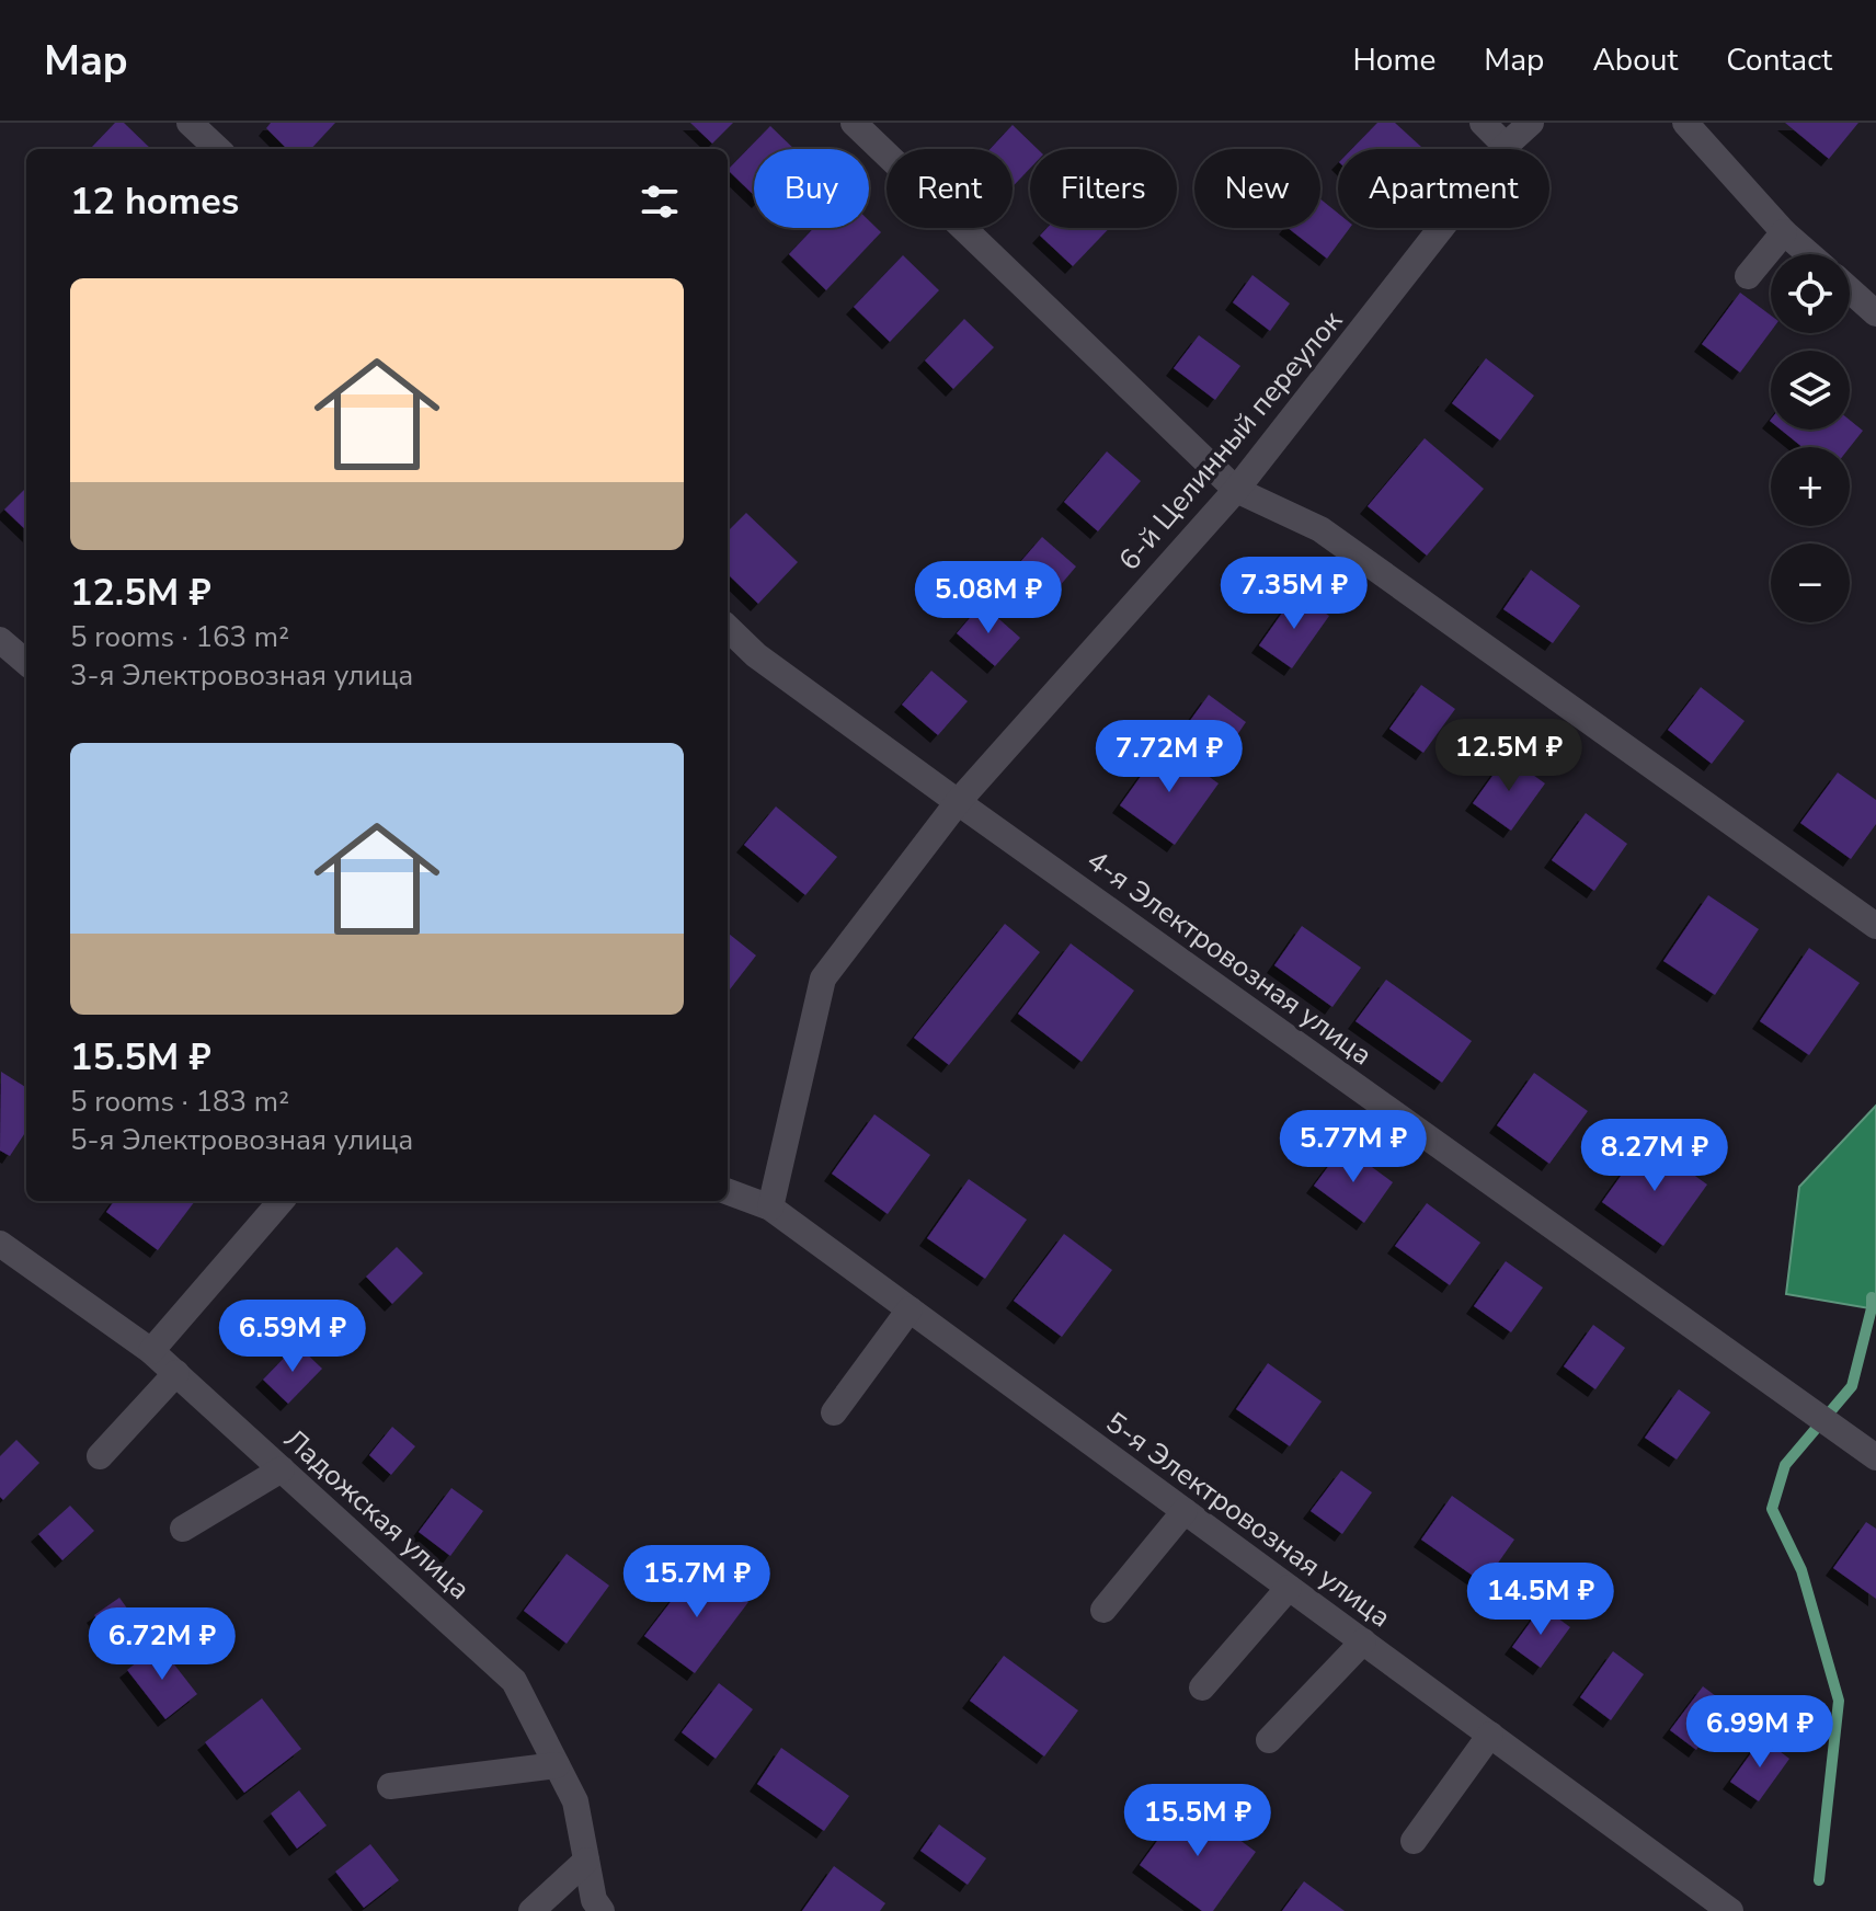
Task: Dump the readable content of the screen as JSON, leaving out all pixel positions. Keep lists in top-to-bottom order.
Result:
{
  "streets": {
    "street": [
      "6-й Целинный переулок",
      "4-я Электровозная улица",
      "Ладожская улица",
      "5-я Электровозная улица"
    ]
  },
  "crossings": [
    ["6-й Целинный переулок", "4-я Электровозная улица"],
    ["6-й Целинный переулок", "5-я Электровозная улица"]
  ],
  "page": {
    "header": "Map",
    "nav": [
      "Home",
      "Map",
      "About",
      "Contact"
    ],
    "chip": [
      "Buy",
      "Rent",
      "Filters",
      "New",
      "Apartment"
    ],
    "heading": "12 homes",
    "map_buttons": ["+", "−"],
    "list": [
      {
        "name": "12.5M ₽",
        "note": "5 rooms · 163 m² · 3-я Электровозная улица"
      },
      {
        "name": "15.5M ₽",
        "note": "5 rooms · 183 m² · 5-я Электровозная улица"
      }
    ],
    "price": [
      "7.35M ₽",
      "5.08M ₽",
      "12.5M ₽",
      "7.72M ₽",
      "5.77M ₽",
      "8.27M ₽",
      "6.59M ₽",
      "15.7M ₽",
      "14.5M ₽",
      "6.72M ₽",
      "6.99M ₽",
      "15.5M ₽"
    ]
  }
}
